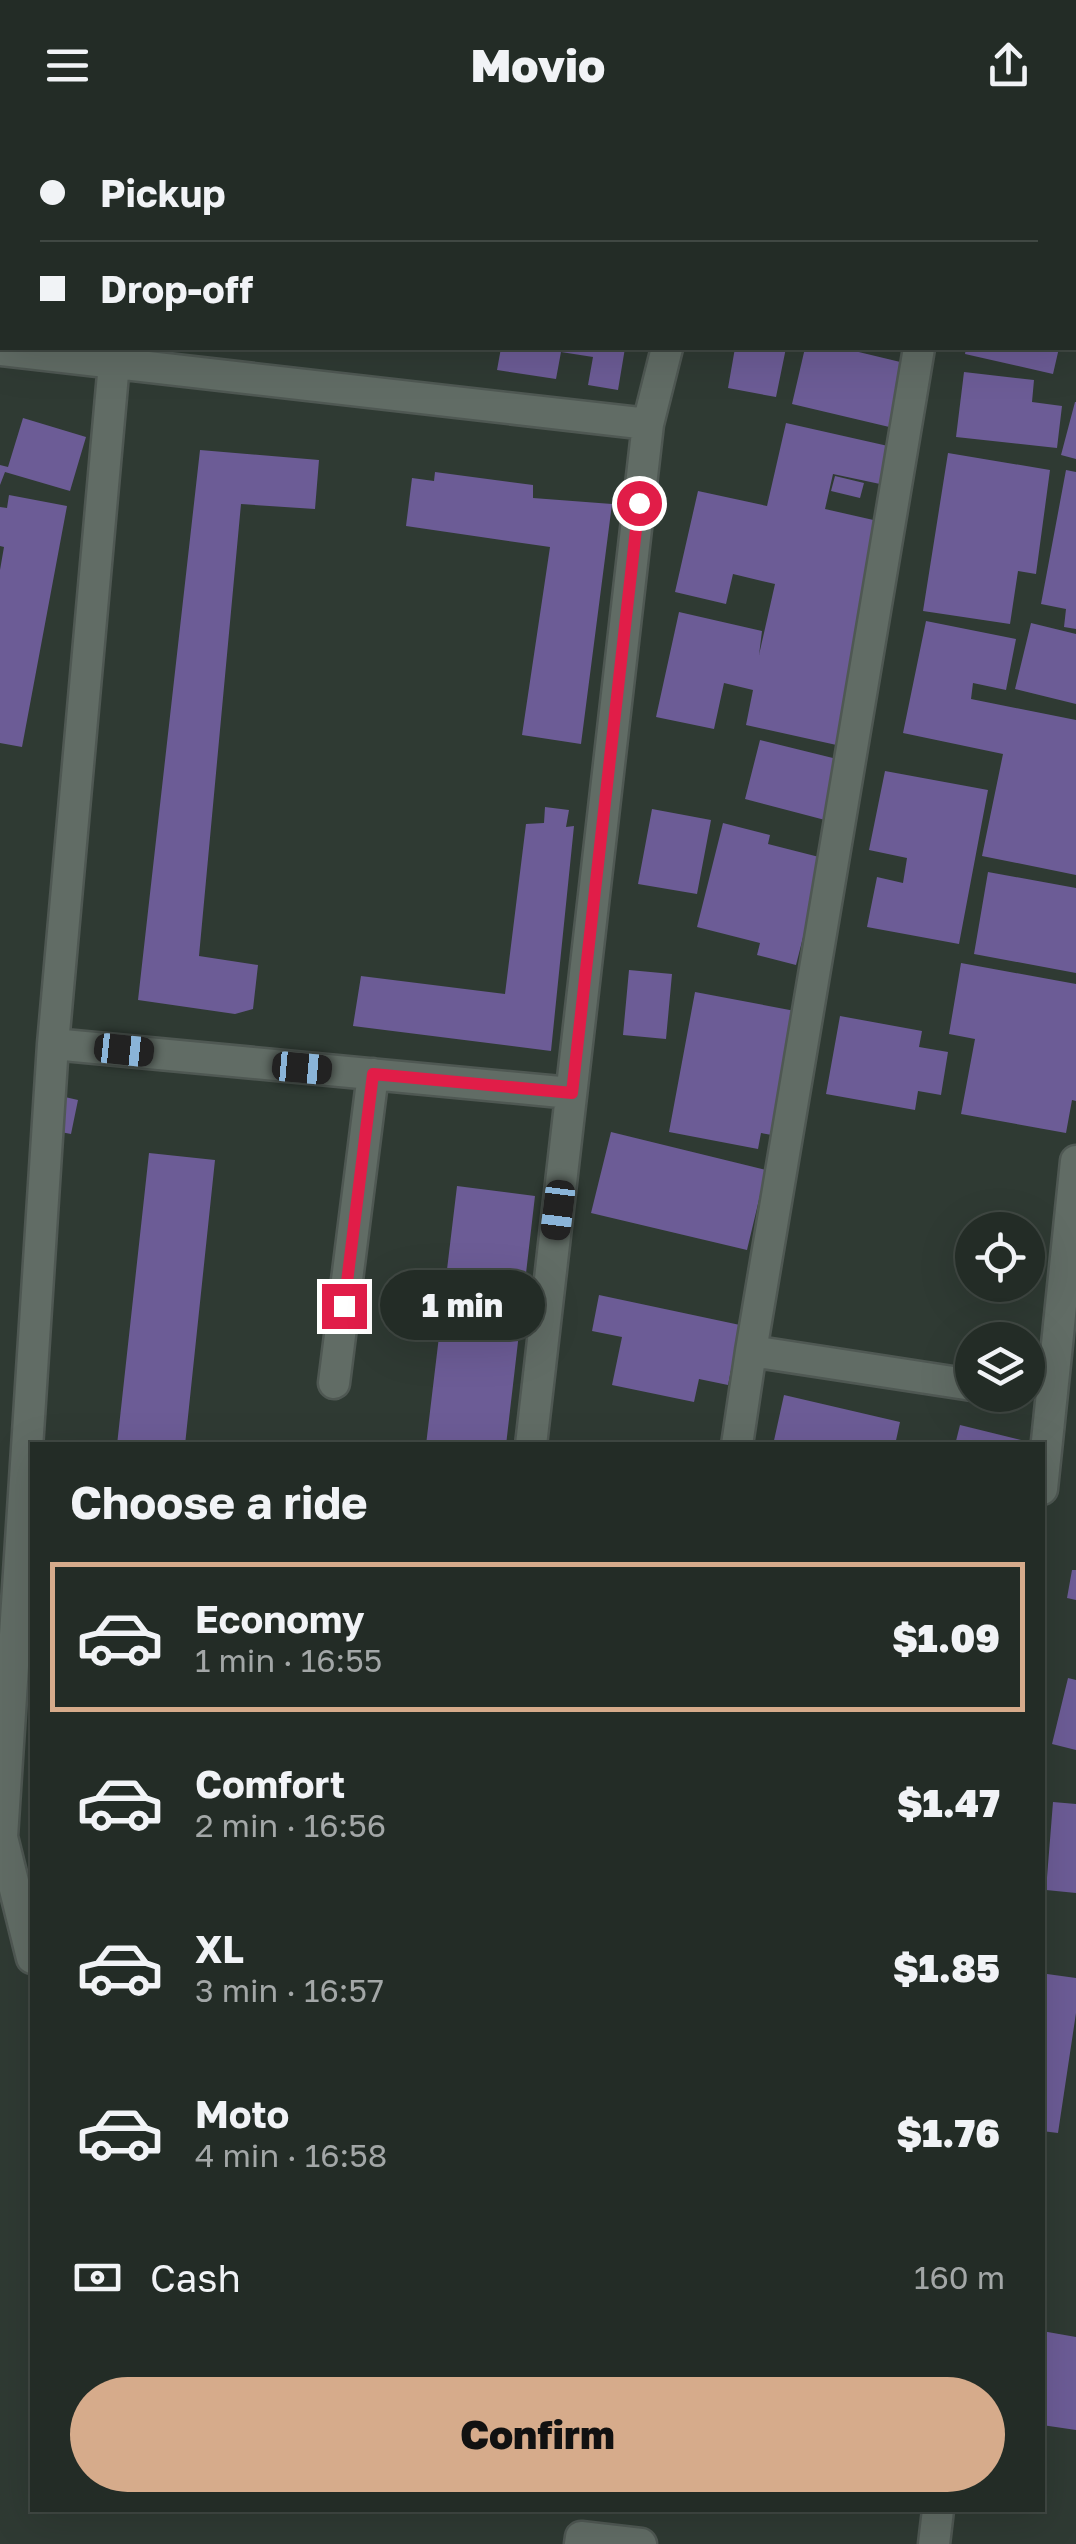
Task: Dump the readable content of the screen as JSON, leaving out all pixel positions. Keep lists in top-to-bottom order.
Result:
{
  "page": {
    "header": "Movio",
    "banner": ["Pickup", "Drop-off"],
    "bubble": "1 min",
    "heading": "Choose a ride",
    "list": [
      {
        "name": "Economy",
        "note": "1 min · 16:55",
        "value": "$1.09"
      },
      {
        "name": "Comfort",
        "note": "2 min · 16:56",
        "value": "$1.47"
      },
      {
        "name": "XL",
        "note": "3 min · 16:57",
        "value": "$1.85"
      },
      {
        "name": "Moto",
        "note": "4 min · 16:58",
        "value": "$1.76"
      }
    ],
    "pay": ["Cash", "160 m"],
    "buttons": "Confirm"
  }
}
